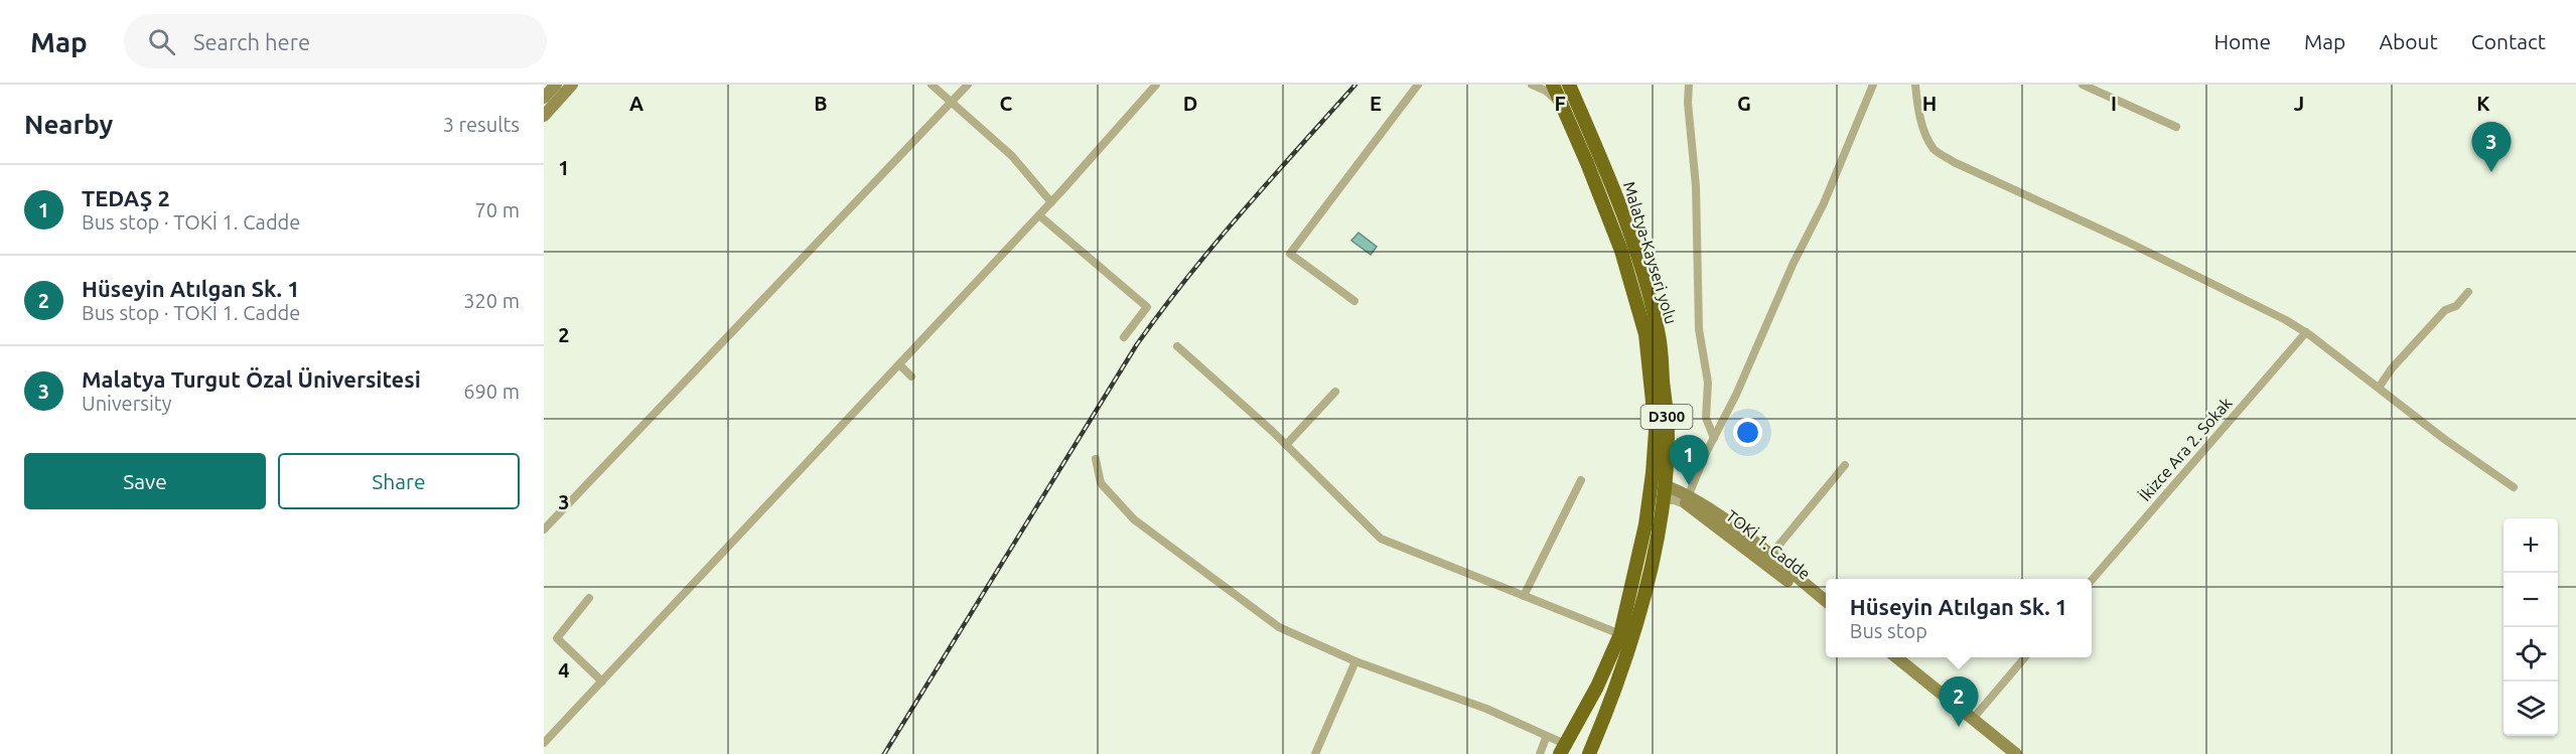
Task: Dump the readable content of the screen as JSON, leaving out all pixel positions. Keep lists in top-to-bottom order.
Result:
{
  "streets": {
    "highway": ["Malatya-Kayseri yolu", "D300"],
    "main road": ["TOKİ 1. Cadde"],
    "street": ["İkizce Ara 2. Sokak"]
  },
  "crossings": [
    ["Malatya-Kayseri yolu", "TOKİ 1. Cadde"]
  ],
  "page": {
    "header": "Map",
    "search": "Search here",
    "nav": [
      "Home",
      "Map",
      "About",
      "Contact"
    ],
    "heading": ["Nearby", "3 results"],
    "pins": ["3", "1", "2"],
    "list": [
      {
        "mark": "1",
        "name": "TEDAŞ 2",
        "note": "Bus stop · TOKİ 1. Cadde",
        "value": "70 m"
      },
      {
        "mark": "2",
        "name": "Hüseyin Atılgan Sk. 1",
        "note": "Bus stop · TOKİ 1. Cadde",
        "value": "320 m"
      },
      {
        "mark": "3",
        "name": "Malatya Turgut Özal Üniversitesi",
        "note": "University",
        "value": "690 m"
      }
    ],
    "buttons": ["Save", "Share"],
    "map_buttons": ["+", "−"],
    "popup": ["Hüseyin Atılgan Sk. 1", "Bus stop"]
  },
  "grid": {
    "columns": [
      "A",
      "B",
      "C",
      "D",
      "E",
      "F",
      "G",
      "H",
      "I",
      "J",
      "K"
    ],
    "rows": [
      "1",
      "2",
      "3",
      "4"
    ]
  }
}
